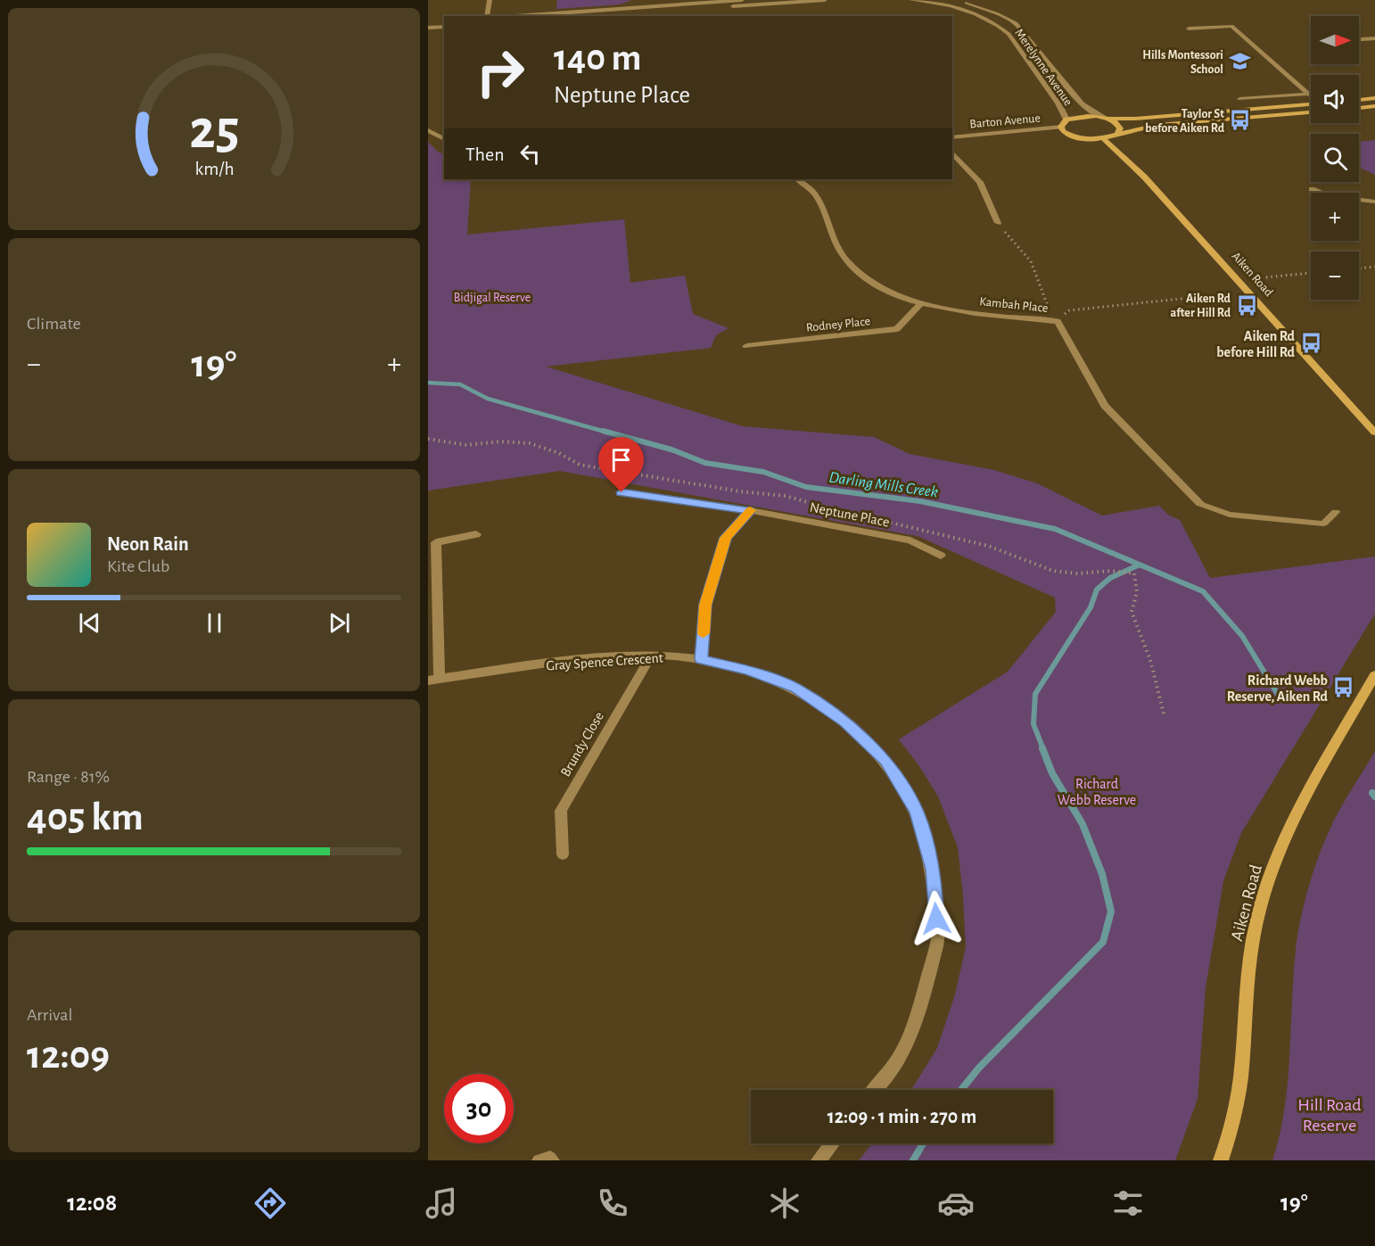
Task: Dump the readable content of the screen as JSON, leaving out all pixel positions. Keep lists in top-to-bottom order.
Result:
{
  "streets": {
    "street": [
      "Merelynne Avenue",
      "Barton Avenue",
      "Aiken Road",
      "Kambah Place",
      "Rodney Place",
      "Neptune Place",
      "Gray Spence Crescent",
      "Brundy Close"
    ]
  },
  "crossings": [
    ["Kambah Place", "Rodney Place"],
    ["Gray Spence Crescent", "Brundy Close"]
  ],
  "water": ["Darling Mills Creek"],
  "parks": ["Bidjigal Reserve", "Richard Webb Reserve", "Hill Road Reserve"],
  "places": {
    "school or university": ["Hills Montessori School"],
    "bus stop": [
      "Taylor St before Aiken Rd",
      "Aiken Rd after Hill Rd",
      "Aiken Rd before Hill Rd",
      "Richard Webb Reserve, Aiken Rd"
    ]
  },
  "north": "right",
  "page": {
    "map_buttons": ["+", "−"],
    "turn": ["140 m", "Neptune Place"],
    "then": "Then",
    "tile": [
      "Climate",
      ["Range · 81%", "405 km"],
      ["Arrival", "12:09"]
    ],
    "heat": ["−", "19°", "+"],
    "song": ["Neon Rain", "Kite Club"],
    "limit": "30",
    "trip": "12:09 · 1 min · 270 m",
    "tabs": ["12:08", "19°"],
    "gauge": ["25", "km/h"]
  }
}
